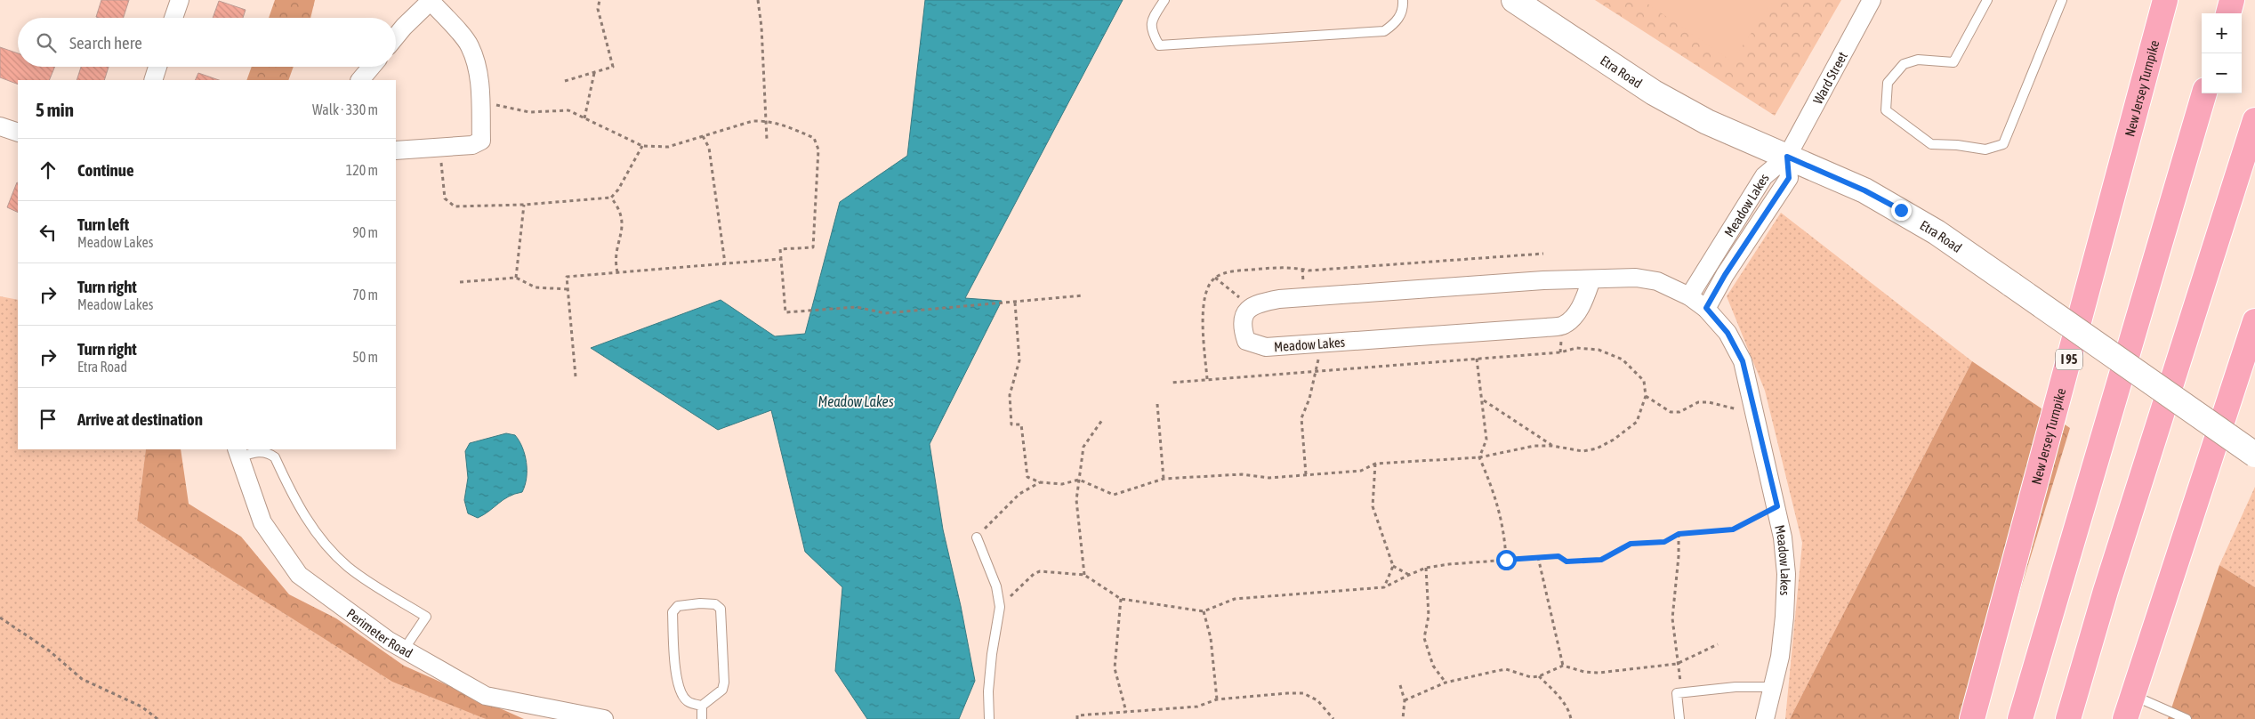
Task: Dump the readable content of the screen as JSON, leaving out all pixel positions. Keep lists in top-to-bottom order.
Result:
{
  "streets": {
    "highway": ["New Jersey Turnpike", "I 95"],
    "main road": ["Etra Road"],
    "street": ["Ward Street", "Meadow Lakes", "Perimeter Road"]
  },
  "crossings": [
    ["Etra Road", "Ward Street"],
    ["Etra Road", "Meadow Lakes"],
    ["Ward Street", "Meadow Lakes"]
  ],
  "water": ["Meadow Lakes"],
  "page": {
    "map_buttons": ["+", "−"],
    "search": "Search here",
    "heading": ["5 min", "Walk · 330 m"],
    "list": [
      ["Continue", "120 m"],
      ["Turn left", "Meadow Lakes", "90 m"],
      ["Turn right", "Meadow Lakes", "70 m"],
      ["Turn right", "Etra Road", "50 m"],
      "Arrive at destination"
    ]
  }
}
